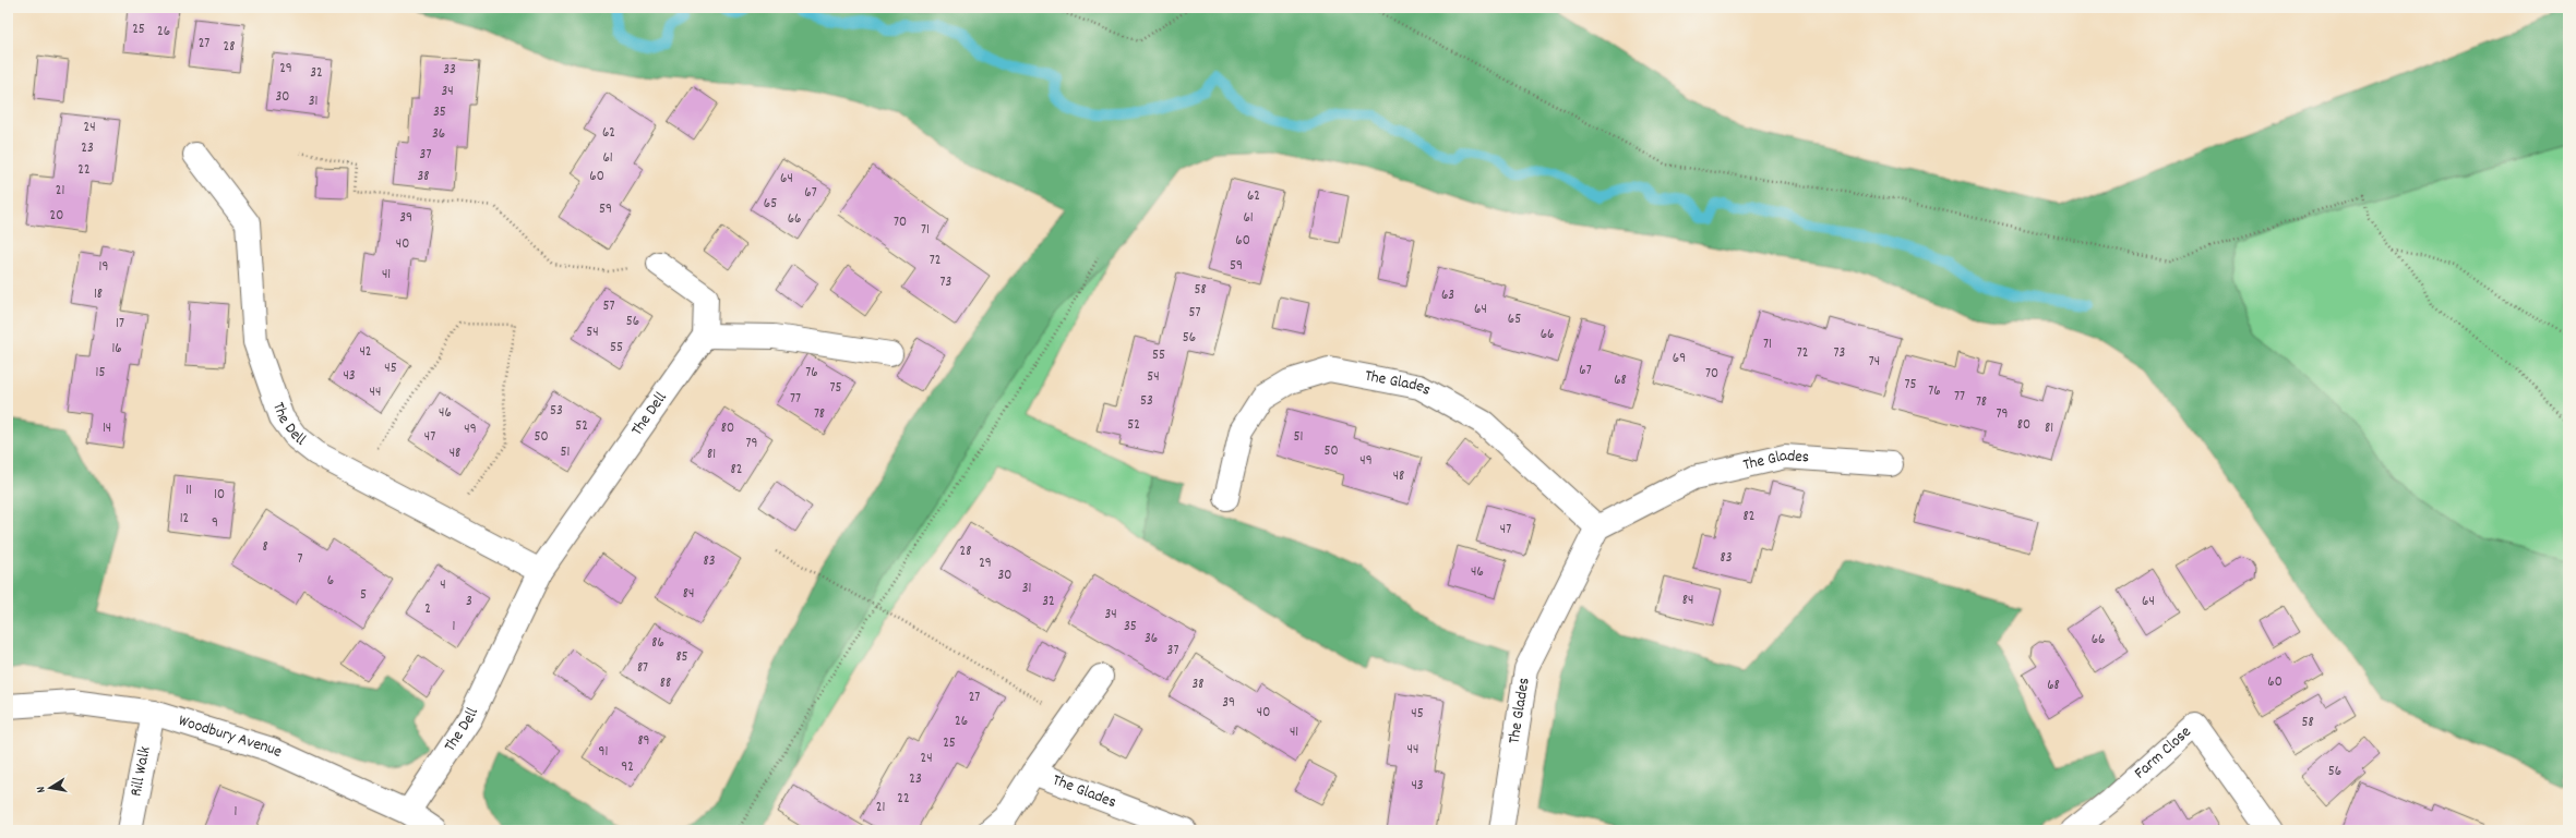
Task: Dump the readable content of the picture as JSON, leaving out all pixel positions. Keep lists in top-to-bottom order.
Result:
{
  "streets": {
    "street": [
      "The Glades",
      "The Dell",
      "Woodbury Avenue",
      "Farm Close",
      "Rill Walk"
    ]
  },
  "crossings": [
    ["The Dell", "Woodbury Avenue"],
    ["Woodbury Avenue", "Rill Walk"]
  ],
  "house_numbers": [
    "25",
    "26",
    "27",
    "28",
    "29",
    "33",
    "32",
    "34",
    "30",
    "31",
    "35",
    "24",
    "62",
    "36",
    "23",
    "37",
    "61",
    "22",
    "38",
    "60",
    "64",
    "21",
    "67",
    "62",
    "65",
    "59",
    "20",
    "39",
    "61",
    "66",
    "70",
    "71",
    "60",
    "40",
    "72",
    "59",
    "19",
    "41",
    "73",
    "58",
    "18",
    "63",
    "57",
    "64",
    "57",
    "65",
    "56",
    "17",
    "54",
    "66",
    "56",
    "71",
    "55",
    "16",
    "42",
    "72",
    "73",
    "55",
    "69",
    "74",
    "45",
    "67",
    "15",
    "76",
    "70",
    "43",
    "54",
    "68",
    "75",
    "75",
    "76",
    "44",
    "77",
    "77",
    "53",
    "78",
    "53",
    "46",
    "78",
    "79",
    "52",
    "80",
    "52",
    "14",
    "80",
    "81",
    "49",
    "47",
    "50",
    "51",
    "79",
    "50",
    "51",
    "48",
    "81",
    "49",
    "82",
    "48",
    "11",
    "10",
    "82",
    "12",
    "9",
    "47",
    "8",
    "28",
    "83",
    "7",
    "83",
    "29",
    "46",
    "30",
    "6",
    "4",
    "31",
    "84",
    "5",
    "84",
    "3",
    "32",
    "64",
    "2",
    "34",
    "1",
    "35",
    "36",
    "66",
    "86",
    "37",
    "85",
    "87",
    "60",
    "88",
    "38",
    "68",
    "27",
    "39",
    "40",
    "45",
    "26",
    "58",
    "41",
    "89",
    "25",
    "44",
    "91",
    "24",
    "92",
    "56",
    "23",
    "43",
    "22",
    "21",
    "1"
  ],
  "north": "left"
}
